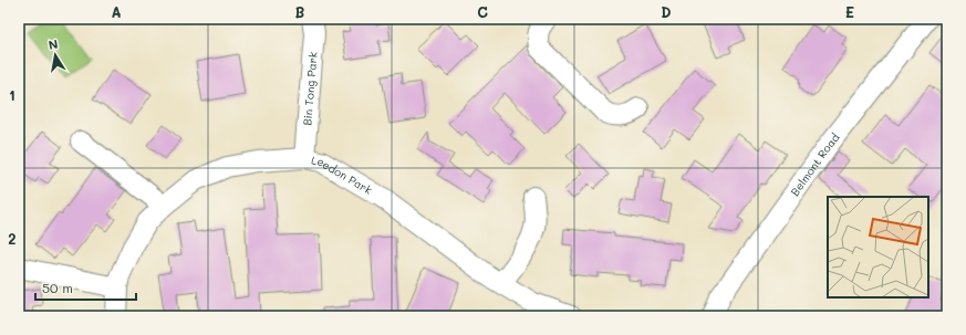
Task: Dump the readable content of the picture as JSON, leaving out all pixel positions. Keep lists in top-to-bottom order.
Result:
{
  "streets": {
    "street": ["Bin Tong Park", "Belmont Road", "Leedon Park"]
  },
  "crossings": [
    ["Bin Tong Park", "Leedon Park"]
  ],
  "scale_bar": "50 m",
  "north": "top",
  "grid": {
    "columns": [
      "A",
      "B",
      "C",
      "D",
      "E"
    ],
    "rows": ["1", "2"]
  }
}
